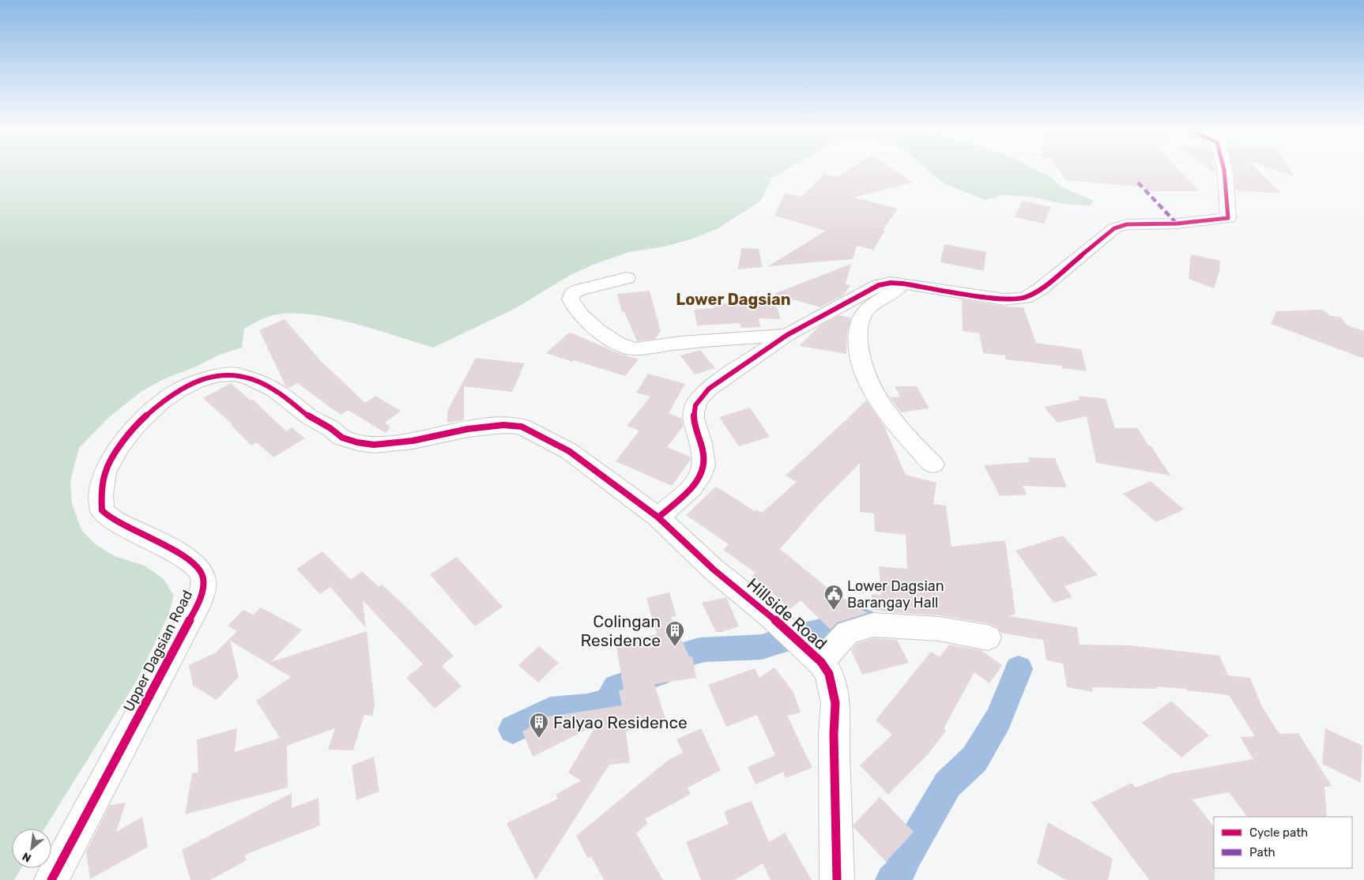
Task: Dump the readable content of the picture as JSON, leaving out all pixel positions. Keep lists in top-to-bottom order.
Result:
{
  "streets": {
    "street": ["Hillside Road", "Upper Dagsian Road"]
  },
  "crossings": [
    ["Hillside Road", "Upper Dagsian Road"]
  ],
  "districts": ["Lower Dagsian"],
  "places": {
    "public building": ["Lower Dagsian Barangay Hall"],
    "building": ["Colingan Residence", "Falyao Residence"]
  },
  "legend": ["Cycle path", "Path"],
  "north": "bottom left"
}
